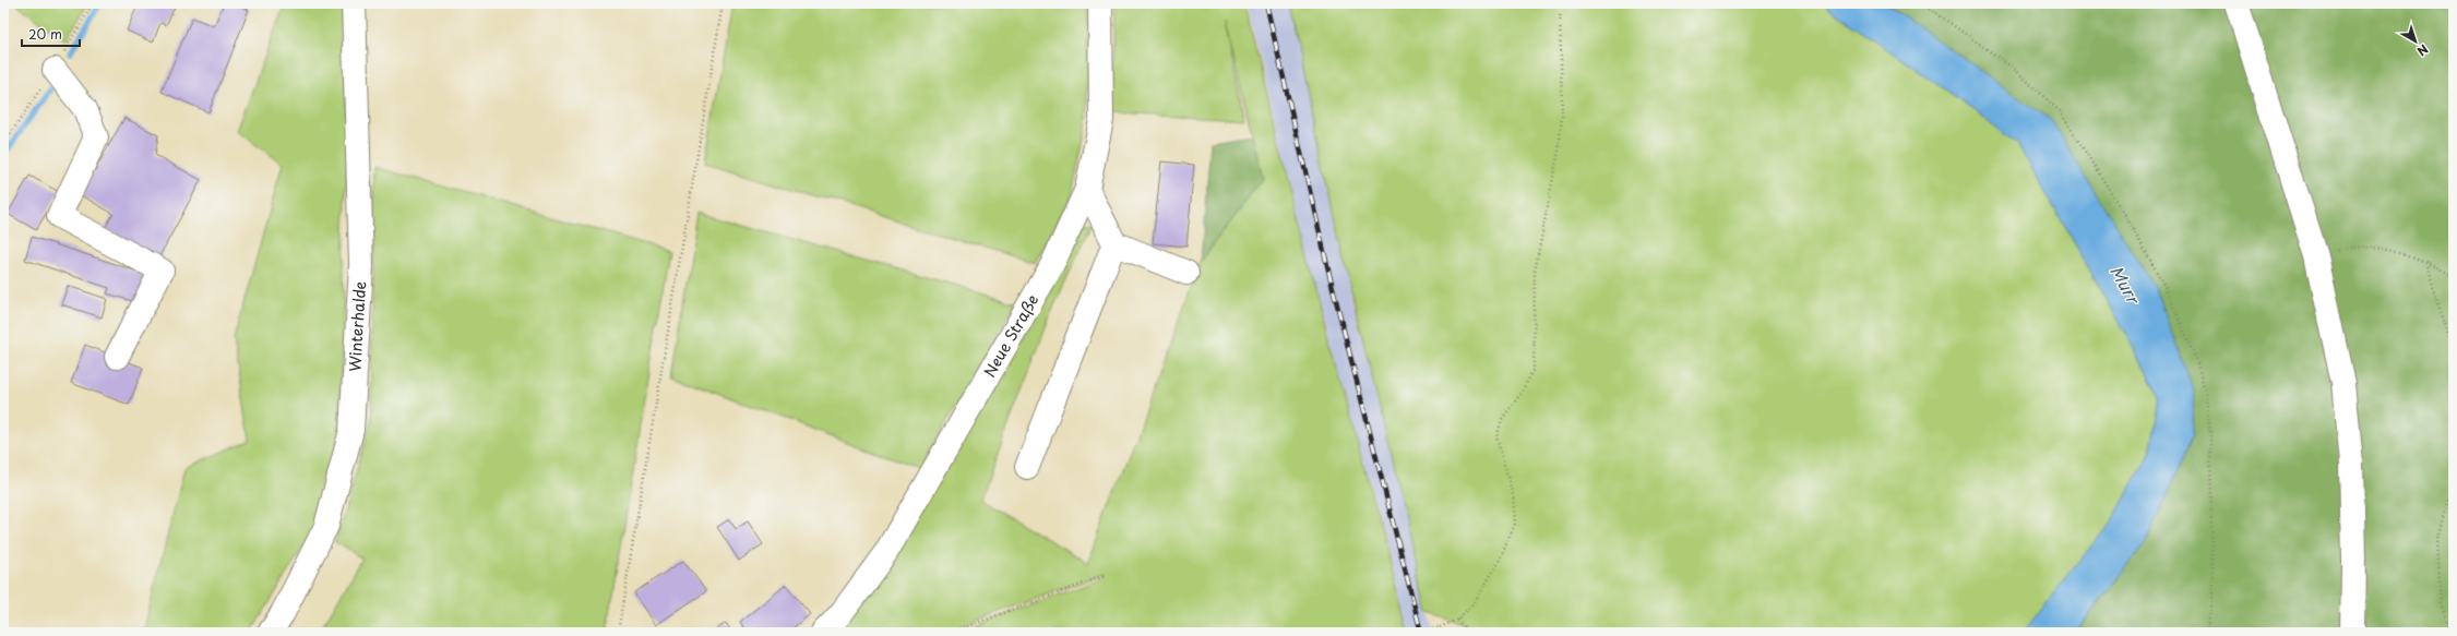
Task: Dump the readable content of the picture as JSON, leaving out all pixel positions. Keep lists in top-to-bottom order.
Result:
{
  "streets": {
    "street": ["Winterhalde", "Neue Straße"]
  },
  "water": ["Murr"],
  "scale_bar": "20 m",
  "north": "bottom right"
}
